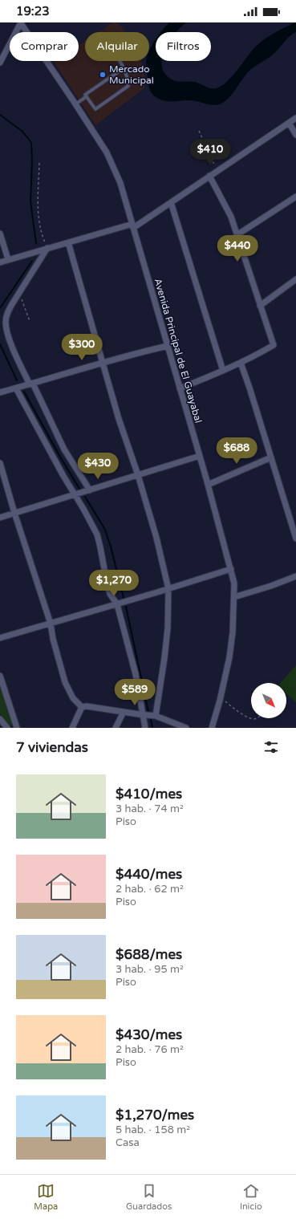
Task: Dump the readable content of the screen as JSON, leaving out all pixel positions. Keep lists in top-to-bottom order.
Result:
{
  "streets": {
    "street": ["Avenida Principal de El Guayabal"]
  },
  "places": ["Mercado Municipal"],
  "north": "bottom right",
  "page": {
    "status": "19:23",
    "chip": ["Comprar", "Alquilar", "Filtros"],
    "price": [
      "$410",
      "$440",
      "$300",
      "$688",
      "$430",
      "$1,270",
      "$589"
    ],
    "heading": "7 viviendas",
    "list": [
      {
        "name": "$410/mes",
        "note": "3 hab. · 74 m² · Piso"
      },
      {
        "name": "$440/mes",
        "note": "2 hab. · 62 m² · Piso"
      },
      {
        "name": "$688/mes",
        "note": "3 hab. · 95 m² · Piso"
      },
      {
        "name": "$430/mes",
        "note": "2 hab. · 76 m² · Piso"
      },
      {
        "name": "$1,270/mes",
        "note": "5 hab. · 158 m² · Casa"
      }
    ],
    "tabs": ["Mapa", "Guardados", "Inicio"]
  }
}
